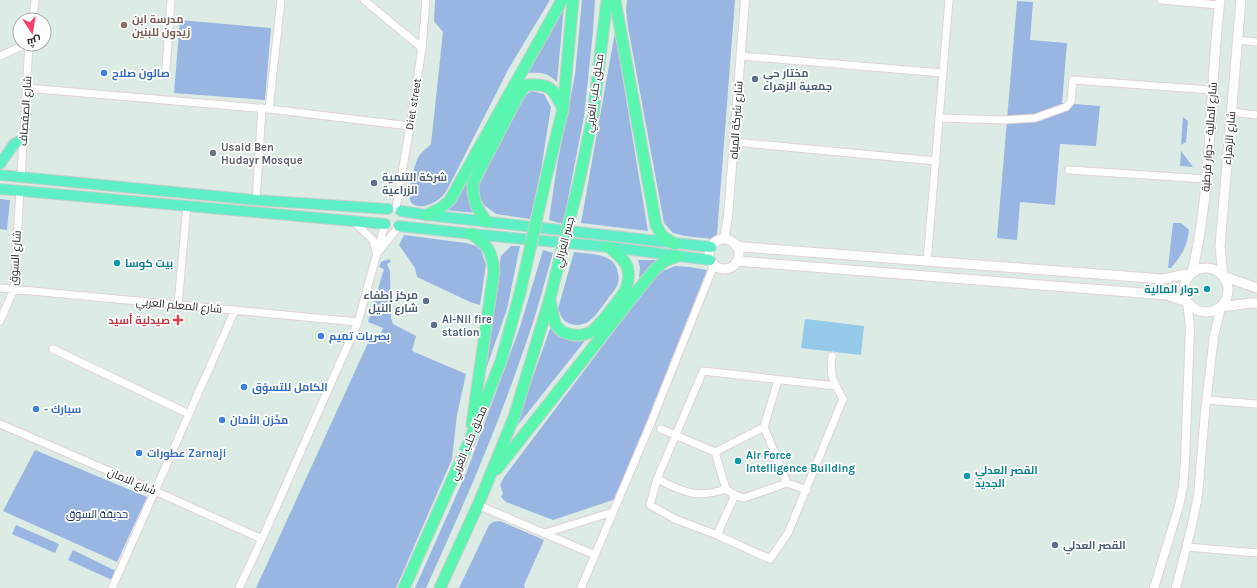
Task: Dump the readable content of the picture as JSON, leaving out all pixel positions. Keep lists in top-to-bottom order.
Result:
{
  "streets": {
    "highway": ["محلق حلب الغربي", "جسر الغزالي"],
    "main road": ["شارع المالية - دوار قرطبة", "شارع الزهراء"],
    "street": [
      "Diet street",
      "شارع الصفصاف",
      "شارع شركة المياه",
      "شارع السوق",
      "شارع المعلم العربي",
      "شارع الامان"
    ]
  },
  "crossings": [
    ["محلق حلب الغربي", "جسر الغزالي"],
    ["شارع المالية - دوار قرطبة", "شارع الزهراء"],
    ["شارع السوق", "شارع المعلم العربي"]
  ],
  "parks": ["حديقة السوق"],
  "places": {
    "other": [
      "مدرسة ابن زيدون للبنين",
      "صالون صلاح",
      "مختار حي جمعية الزهراء",
      "Usaid Ben Hudayr Mosque",
      "شركة التنمية الزراعية",
      "بيت كوسا",
      "دوار المالية",
      "مركز إطفاء شارع النيل",
      "Al-Nil fire station",
      "بصريات تميم",
      "الكامل للتسوّق",
      "- سبارك",
      "مخّزن الأمان",
      "عطورات Zarnaji",
      "Air Force Intelligence Building",
      "القصر العدلي الجديد",
      "القصر العدلي"
    ],
    "health": ["صيدلية أسيد"]
  },
  "north": "bottom"
}
